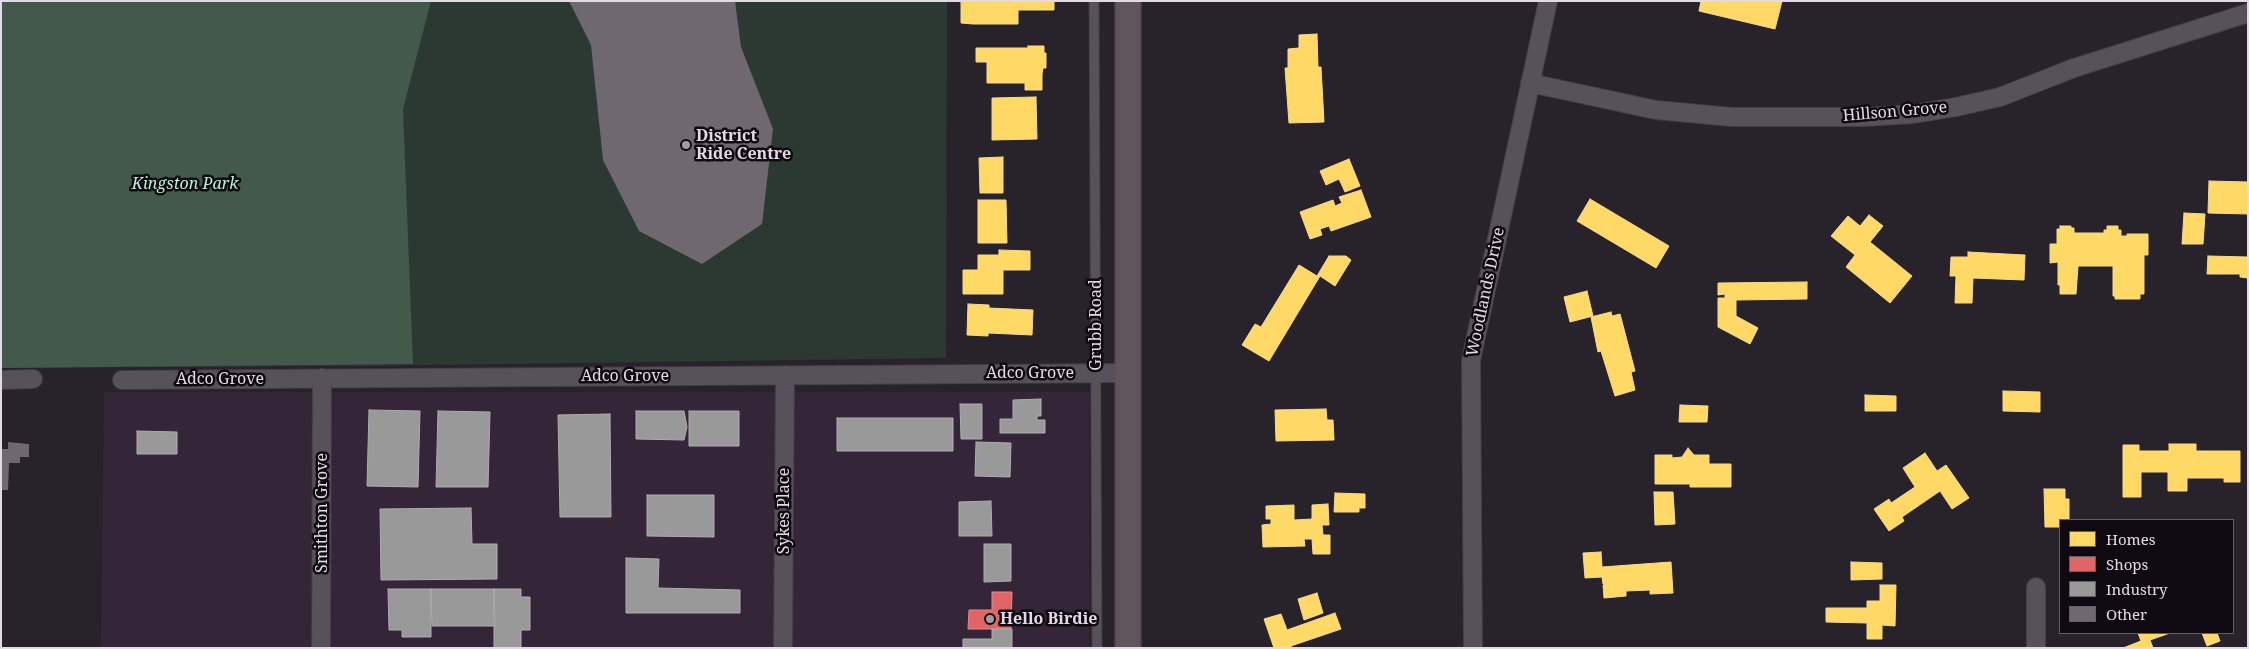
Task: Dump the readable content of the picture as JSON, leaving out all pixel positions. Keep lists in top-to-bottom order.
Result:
{
  "streets": {
    "main road": ["Grubb Road"],
    "street": [
      "Hillson Grove",
      "Woodlands Drive",
      "Adco Grove",
      "Sykes Place",
      "Smithton Grove"
    ]
  },
  "crossings": [
    ["Hillson Grove", "Woodlands Drive"],
    ["Grubb Road", "Adco Grove"],
    ["Adco Grove", "Sykes Place"],
    ["Adco Grove", "Smithton Grove"]
  ],
  "parks": ["Kingston Park"],
  "places": ["District Ride Centre", "Hello Birdie"],
  "legend": [
    "Homes",
    "Shops",
    "Industry",
    "Other"
  ]
}
